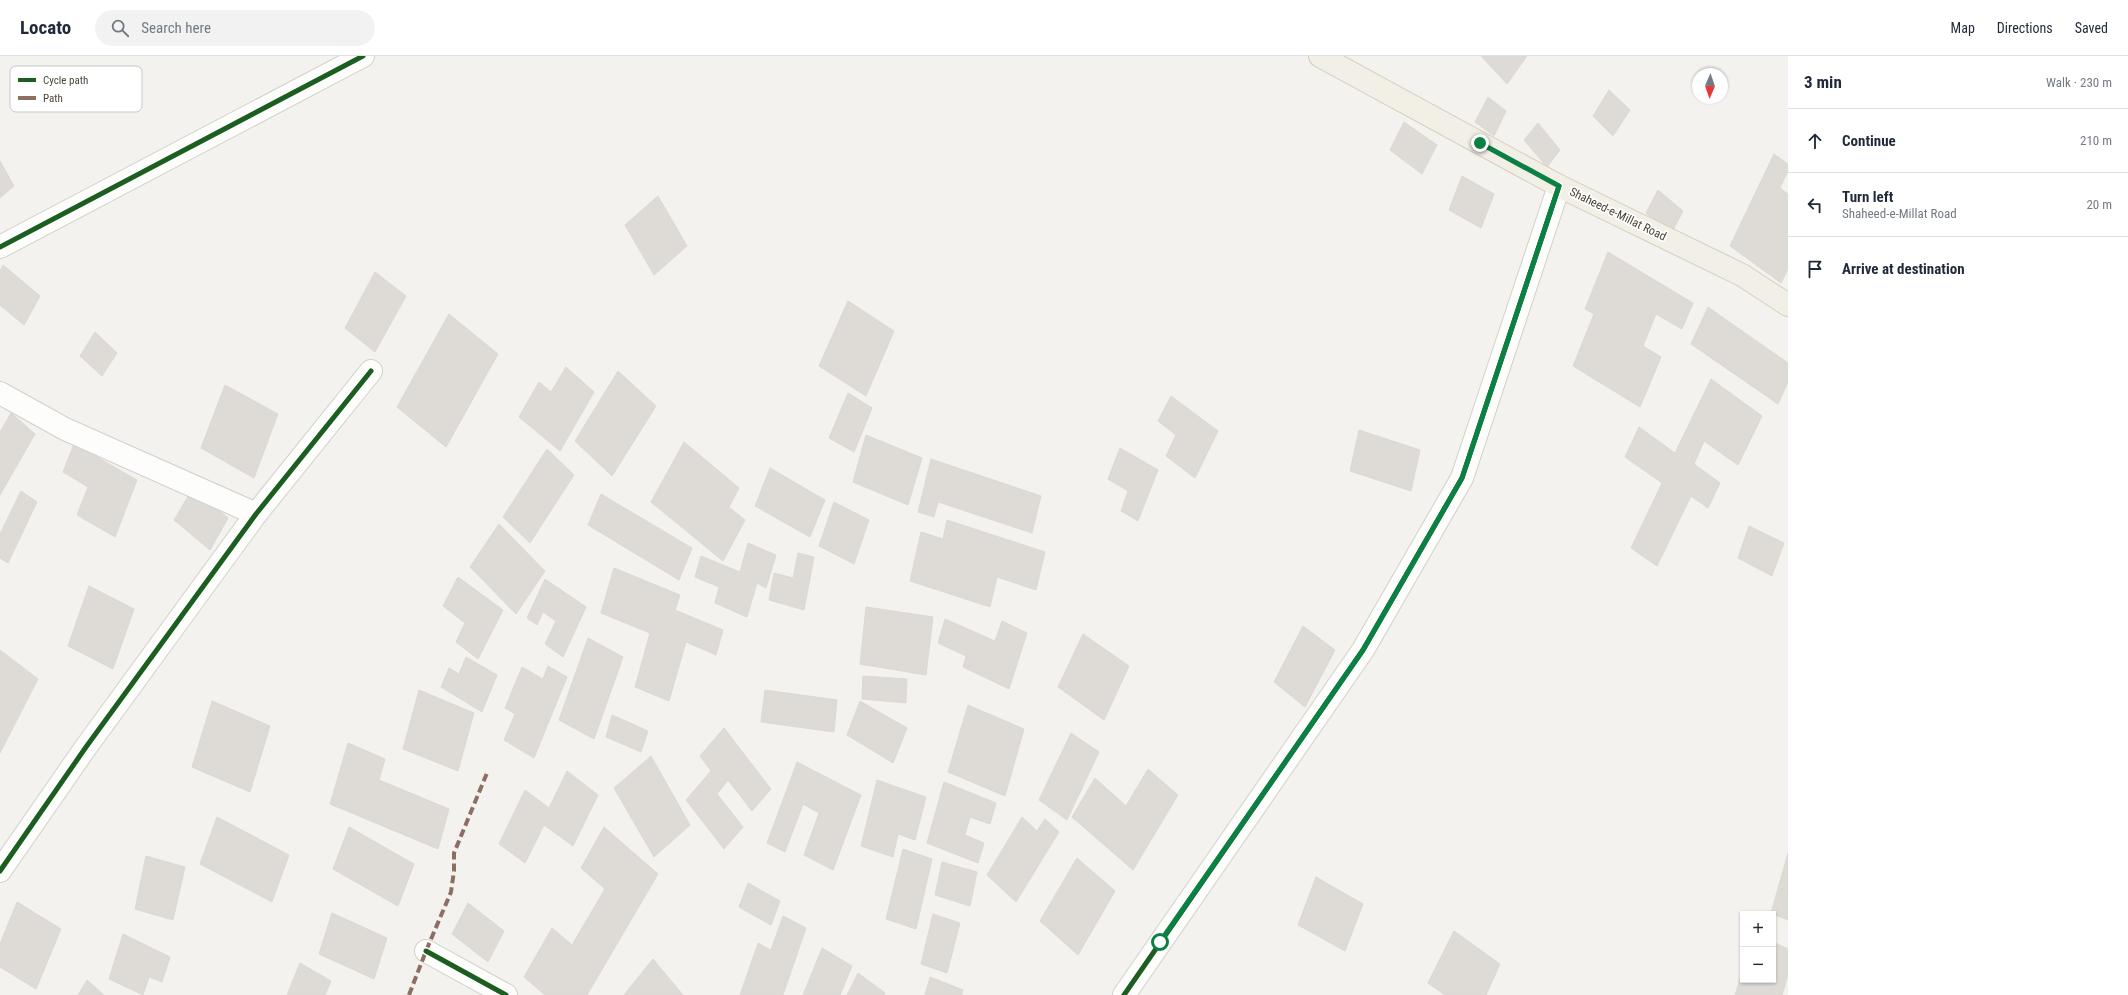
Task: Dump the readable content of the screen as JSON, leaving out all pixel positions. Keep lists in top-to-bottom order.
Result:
{
  "streets": {
    "main road": ["Shaheed-e-Millat Road"]
  },
  "legend": ["Cycle path", "Path"],
  "north": "bottom",
  "page": {
    "header": "Locato",
    "search": "Search here",
    "nav": ["Map", "Directions", "Saved"],
    "heading": ["3 min", "Walk · 230 m"],
    "list": [
      ["Continue", "210 m"],
      ["Turn left", "Shaheed-e-Millat Road", "20 m"],
      "Arrive at destination"
    ],
    "map_buttons": ["+", "−"]
  }
}
